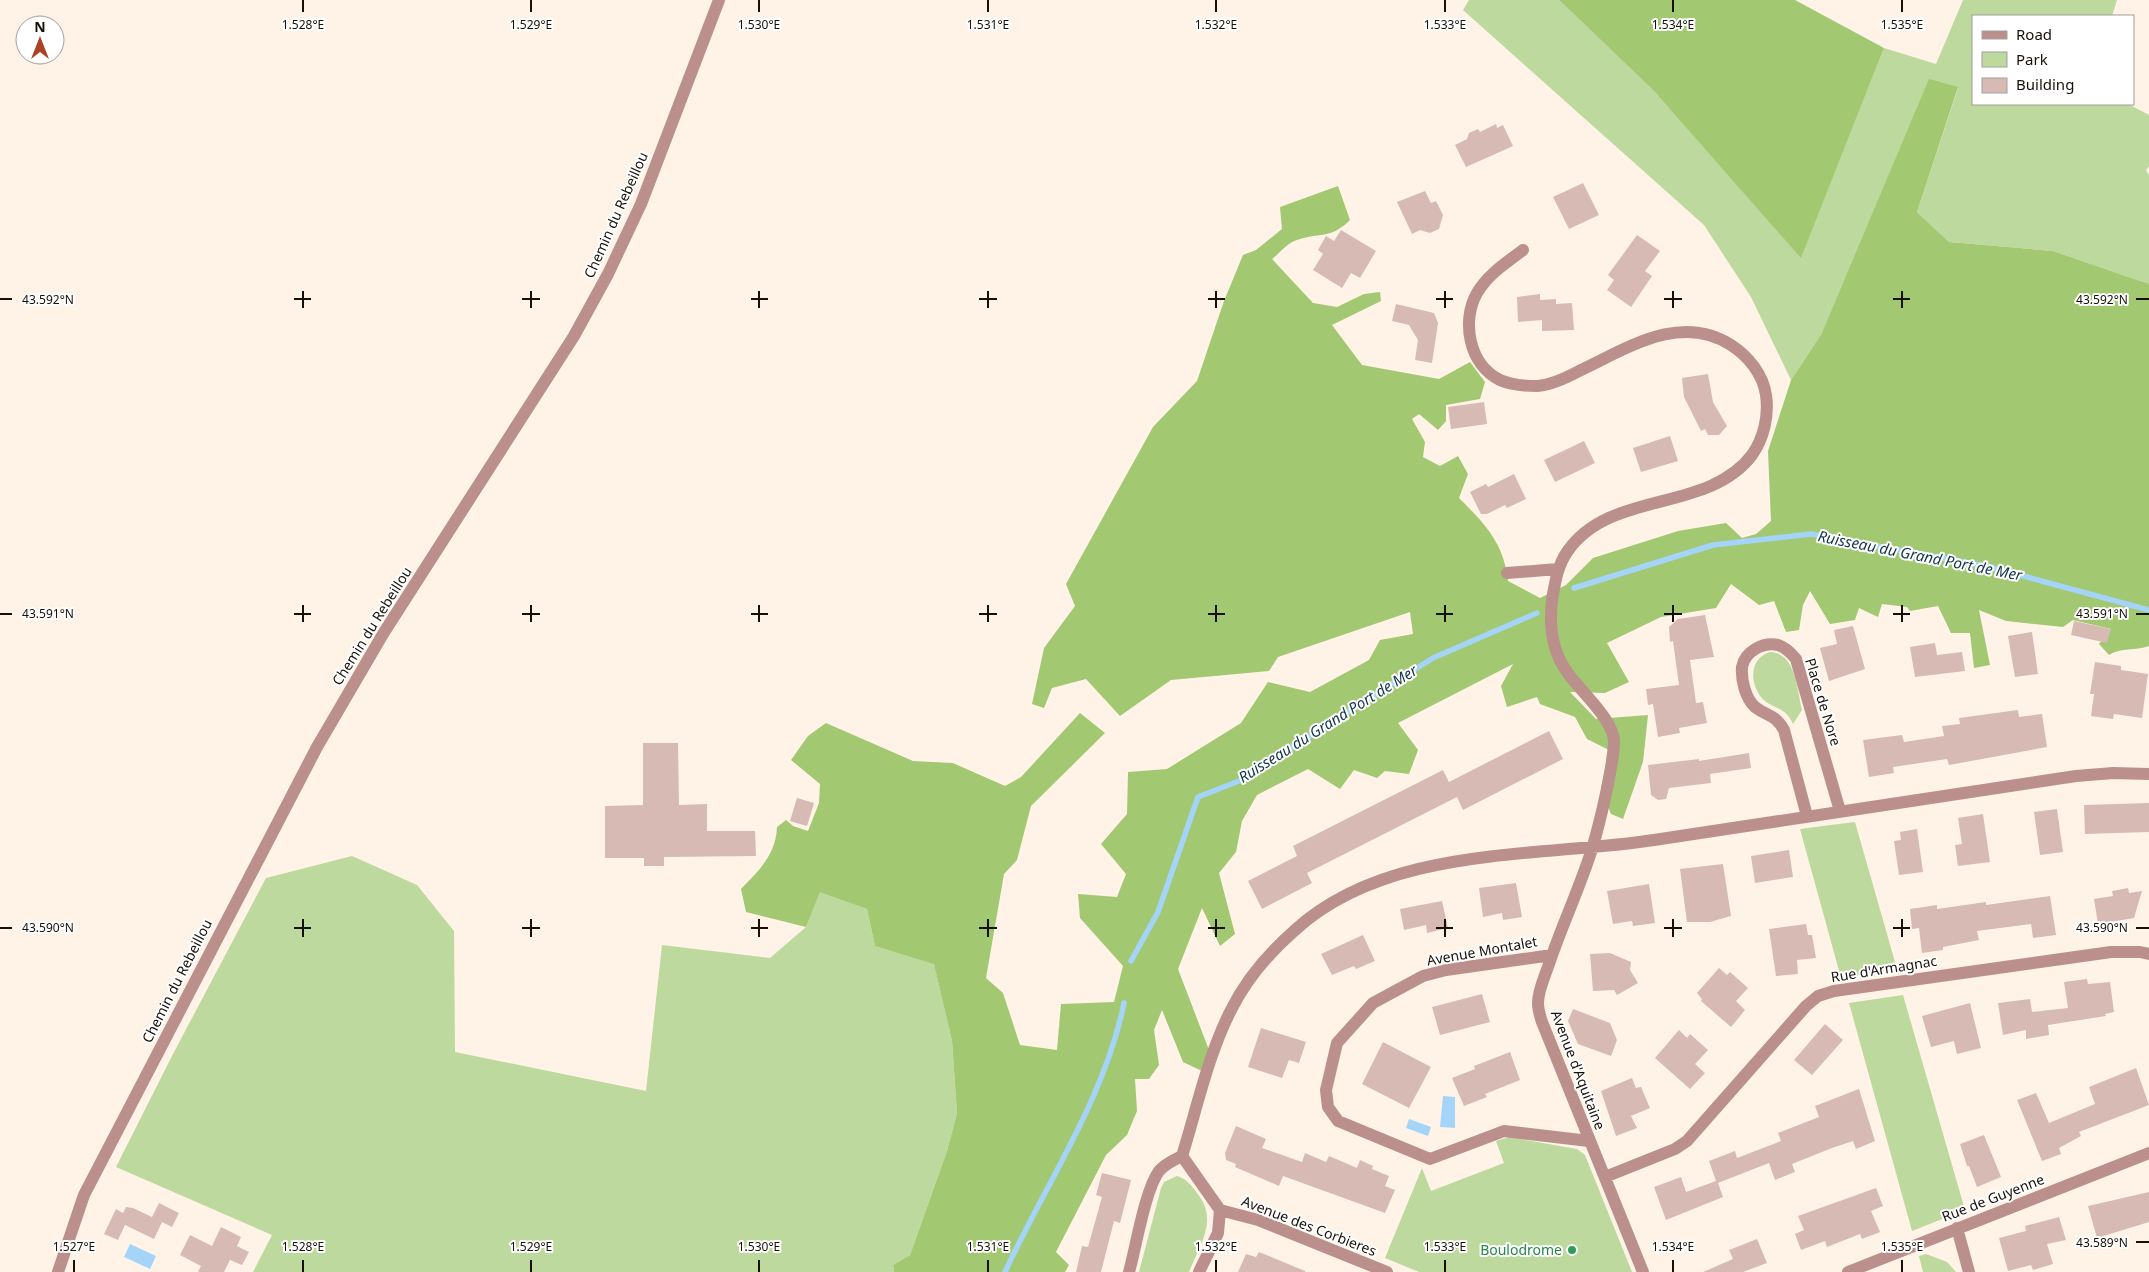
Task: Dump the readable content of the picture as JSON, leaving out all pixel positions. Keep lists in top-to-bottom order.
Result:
{
  "streets": {
    "street": [
      "Chemin du Rebeillou",
      "Place de Nore",
      "Avenue Montalet",
      "Rue d'Armagnac",
      "Avenue d'Aquitaine",
      "Rue de Guyenne",
      "Avenue des Corbieres"
    ]
  },
  "crossings": [
    ["Avenue Montalet", "Avenue d'Aquitaine"],
    ["Rue d'Armagnac", "Avenue d'Aquitaine"]
  ],
  "water": ["Ruisseau du Grand Port de Mer"],
  "places": ["Boulodrome"],
  "legend": ["Road", "Park", "Building"],
  "north": "top",
  "coordinates": [
    "1.528°E",
    "1.529°E",
    "1.530°E",
    "1.531°E",
    "1.532°E",
    "1.533°E",
    "1.534°E",
    "1.535°E",
    "43.592°N",
    "43.591°N",
    "43.590°N",
    "43.589°N",
    "1.527°E"
  ]
}
